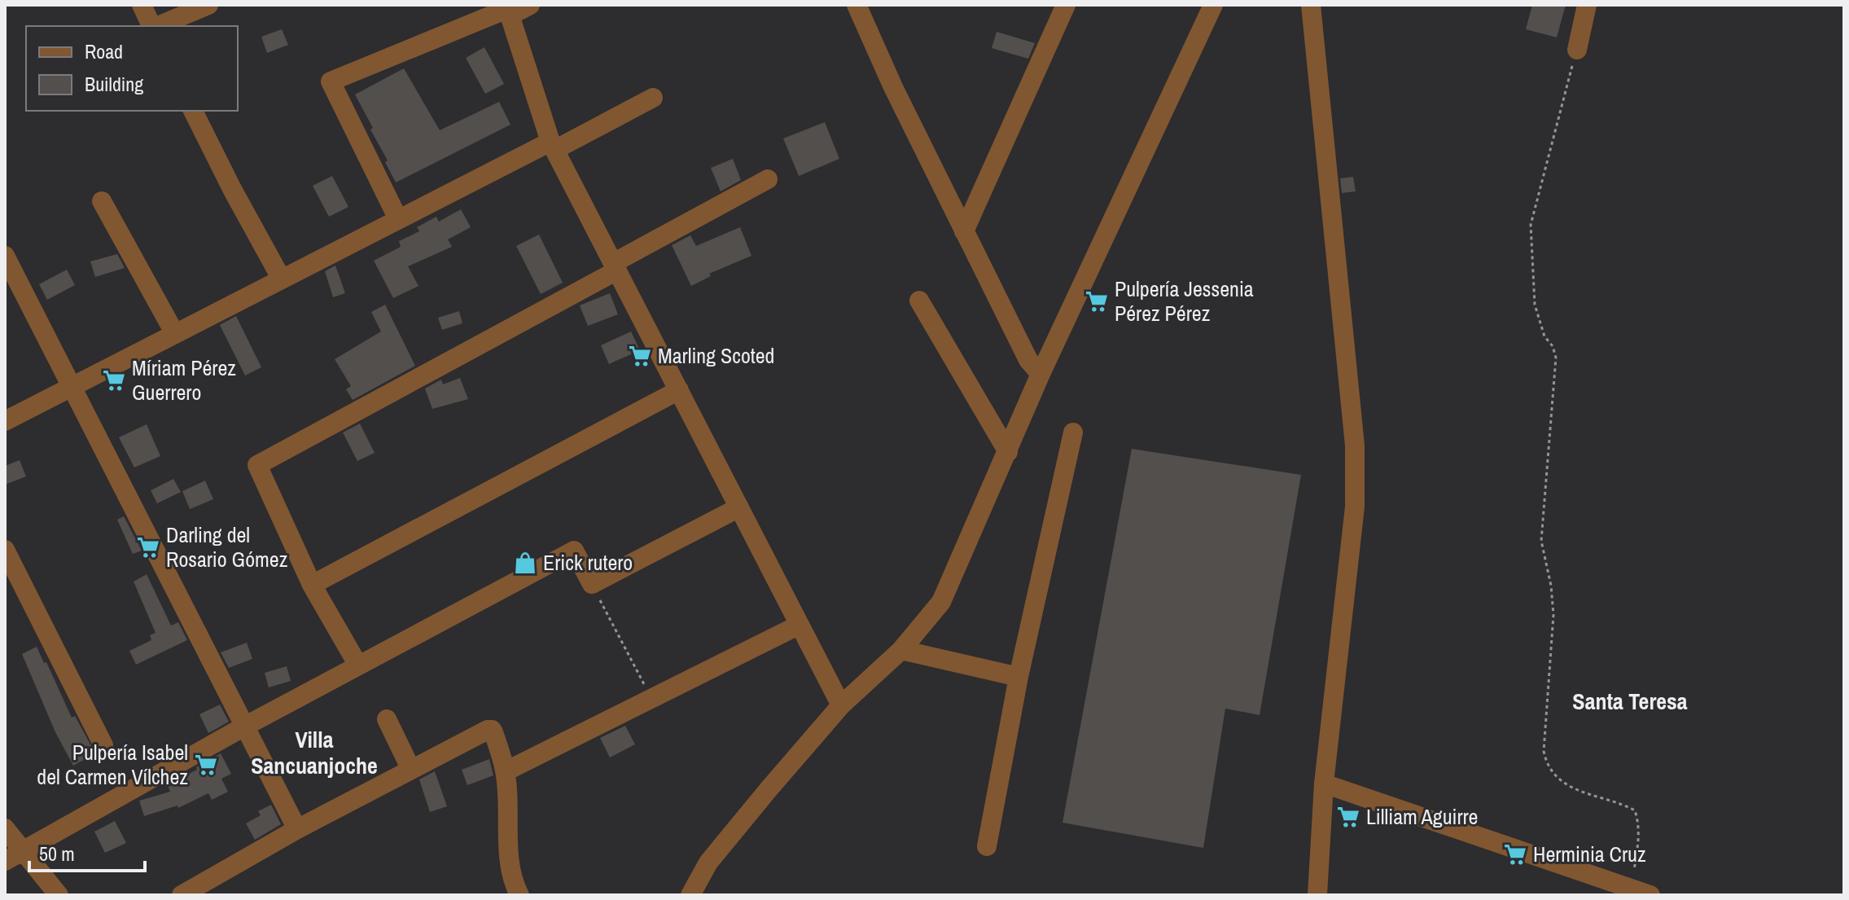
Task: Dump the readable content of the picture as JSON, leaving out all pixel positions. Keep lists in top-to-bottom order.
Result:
{
  "districts": ["Santa Teresa", "Villa Sancuanjoche"],
  "places": {
    "supermarket": [
      "Pulpería Jessenia Pérez Pérez",
      "Marling Scoted",
      "Míriam Pérez Guerrero",
      "Darling del Rosario Gómez",
      "Pulpería Isabel del Carmen Vílchez",
      "Lilliam Aguirre",
      "Herminia Cruz"
    ],
    "shop": ["Erick rutero"]
  },
  "legend": ["Road", "Building"],
  "scale_bar": "50 m"
}
